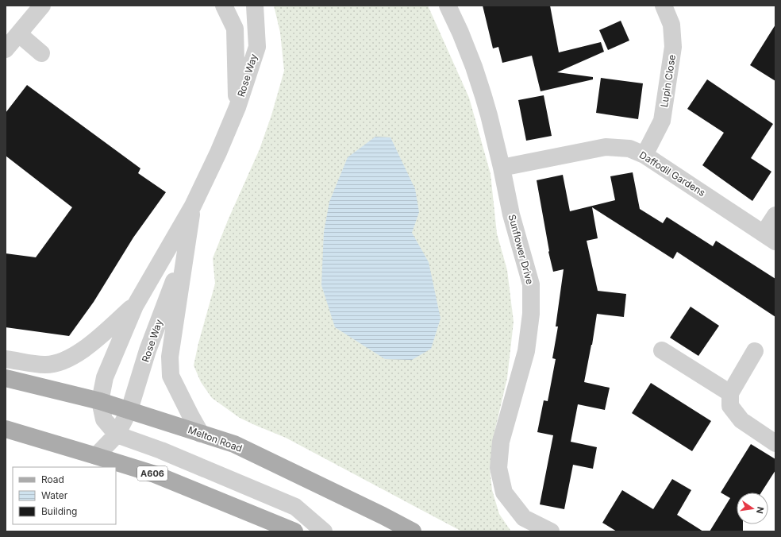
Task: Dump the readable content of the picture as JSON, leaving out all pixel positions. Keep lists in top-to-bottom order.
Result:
{
  "streets": {
    "main road": ["Melton Road", "A606"],
    "street": [
      "Rose Way",
      "Lupin Close",
      "Daffodil Gardens",
      "Sunflower Drive"
    ]
  },
  "crossings": [
    ["Rose Way", "Melton Road"],
    ["Rose Way", "A606"],
    ["Lupin Close", "Daffodil Gardens"],
    ["Daffodil Gardens", "Sunflower Drive"]
  ],
  "legend": ["Road", "Water", "Building"],
  "north": "right"
}
